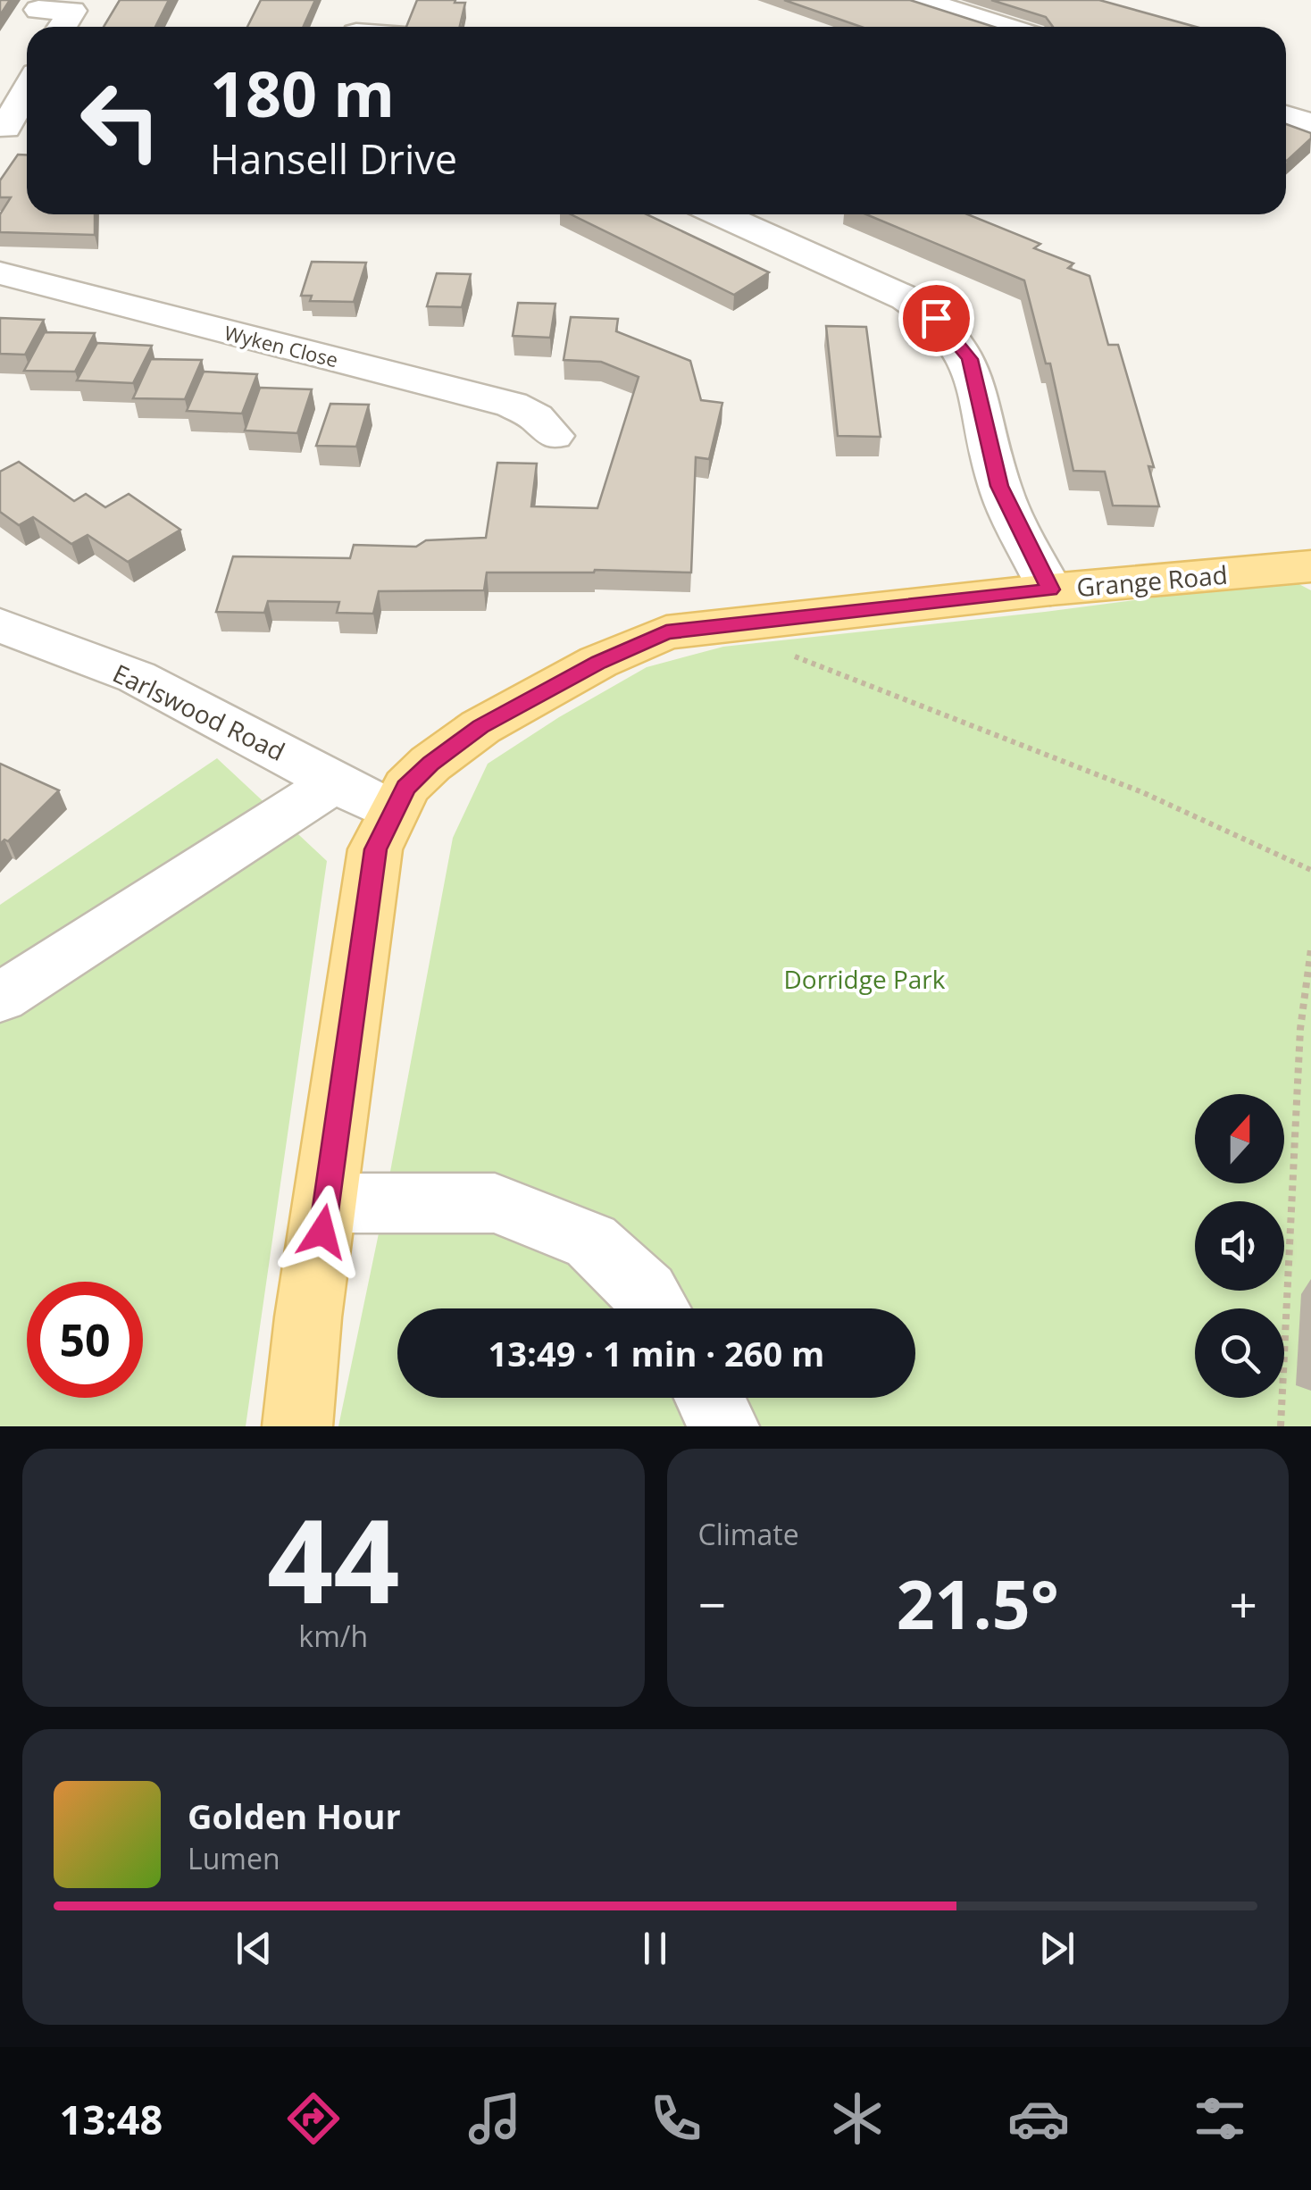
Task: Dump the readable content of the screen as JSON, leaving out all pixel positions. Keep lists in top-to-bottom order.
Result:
{
  "streets": {
    "main road": ["Grange Road"],
    "street": ["Wyken Close", "Earlswood Road"]
  },
  "crossings": [
    ["Grange Road", "Earlswood Road"]
  ],
  "parks": ["Dorridge Park"],
  "north": "top",
  "page": {
    "turn": ["180 m", "Hansell Drive"],
    "limit": "50",
    "trip": "13:49 · 1 min · 260 m",
    "tile": [
      ["44", "km/h"],
      "Climate"
    ],
    "heat": ["−", "21.5°", "+"],
    "song": ["Golden Hour", "Lumen"],
    "tabs": "13:48"
  }
}
